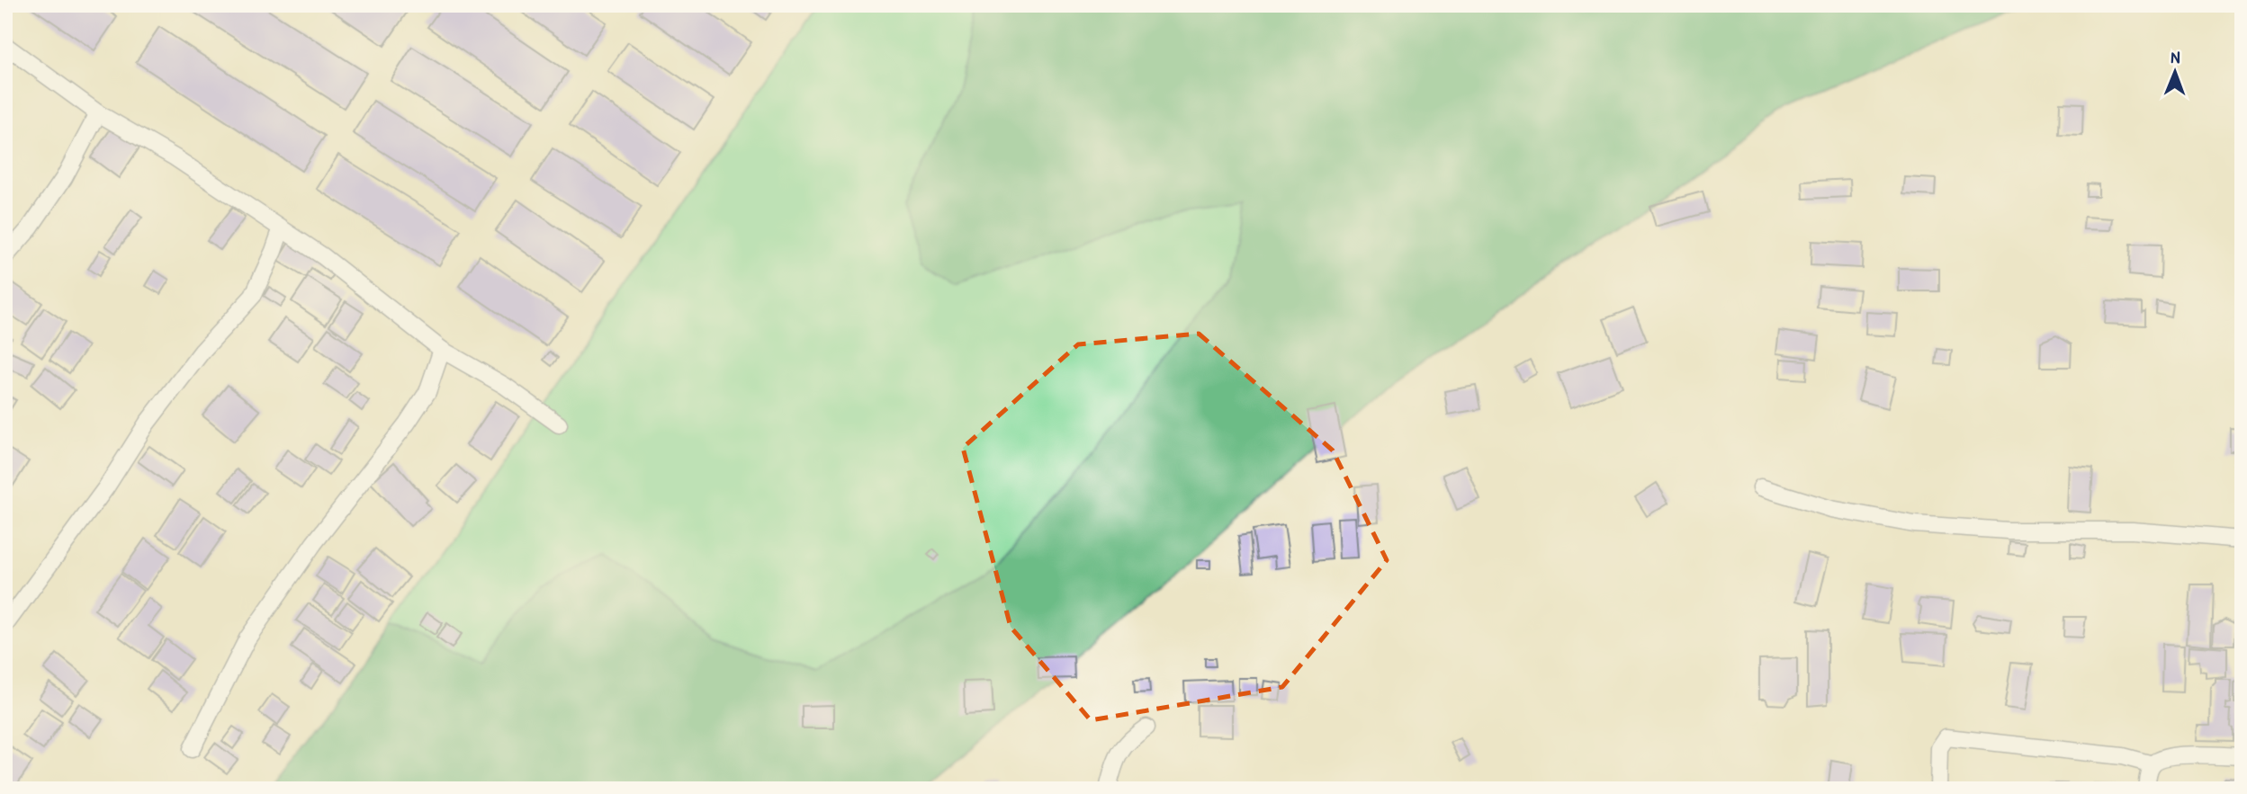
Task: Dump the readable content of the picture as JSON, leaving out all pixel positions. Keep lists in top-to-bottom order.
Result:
{
  "north": "top"
}
